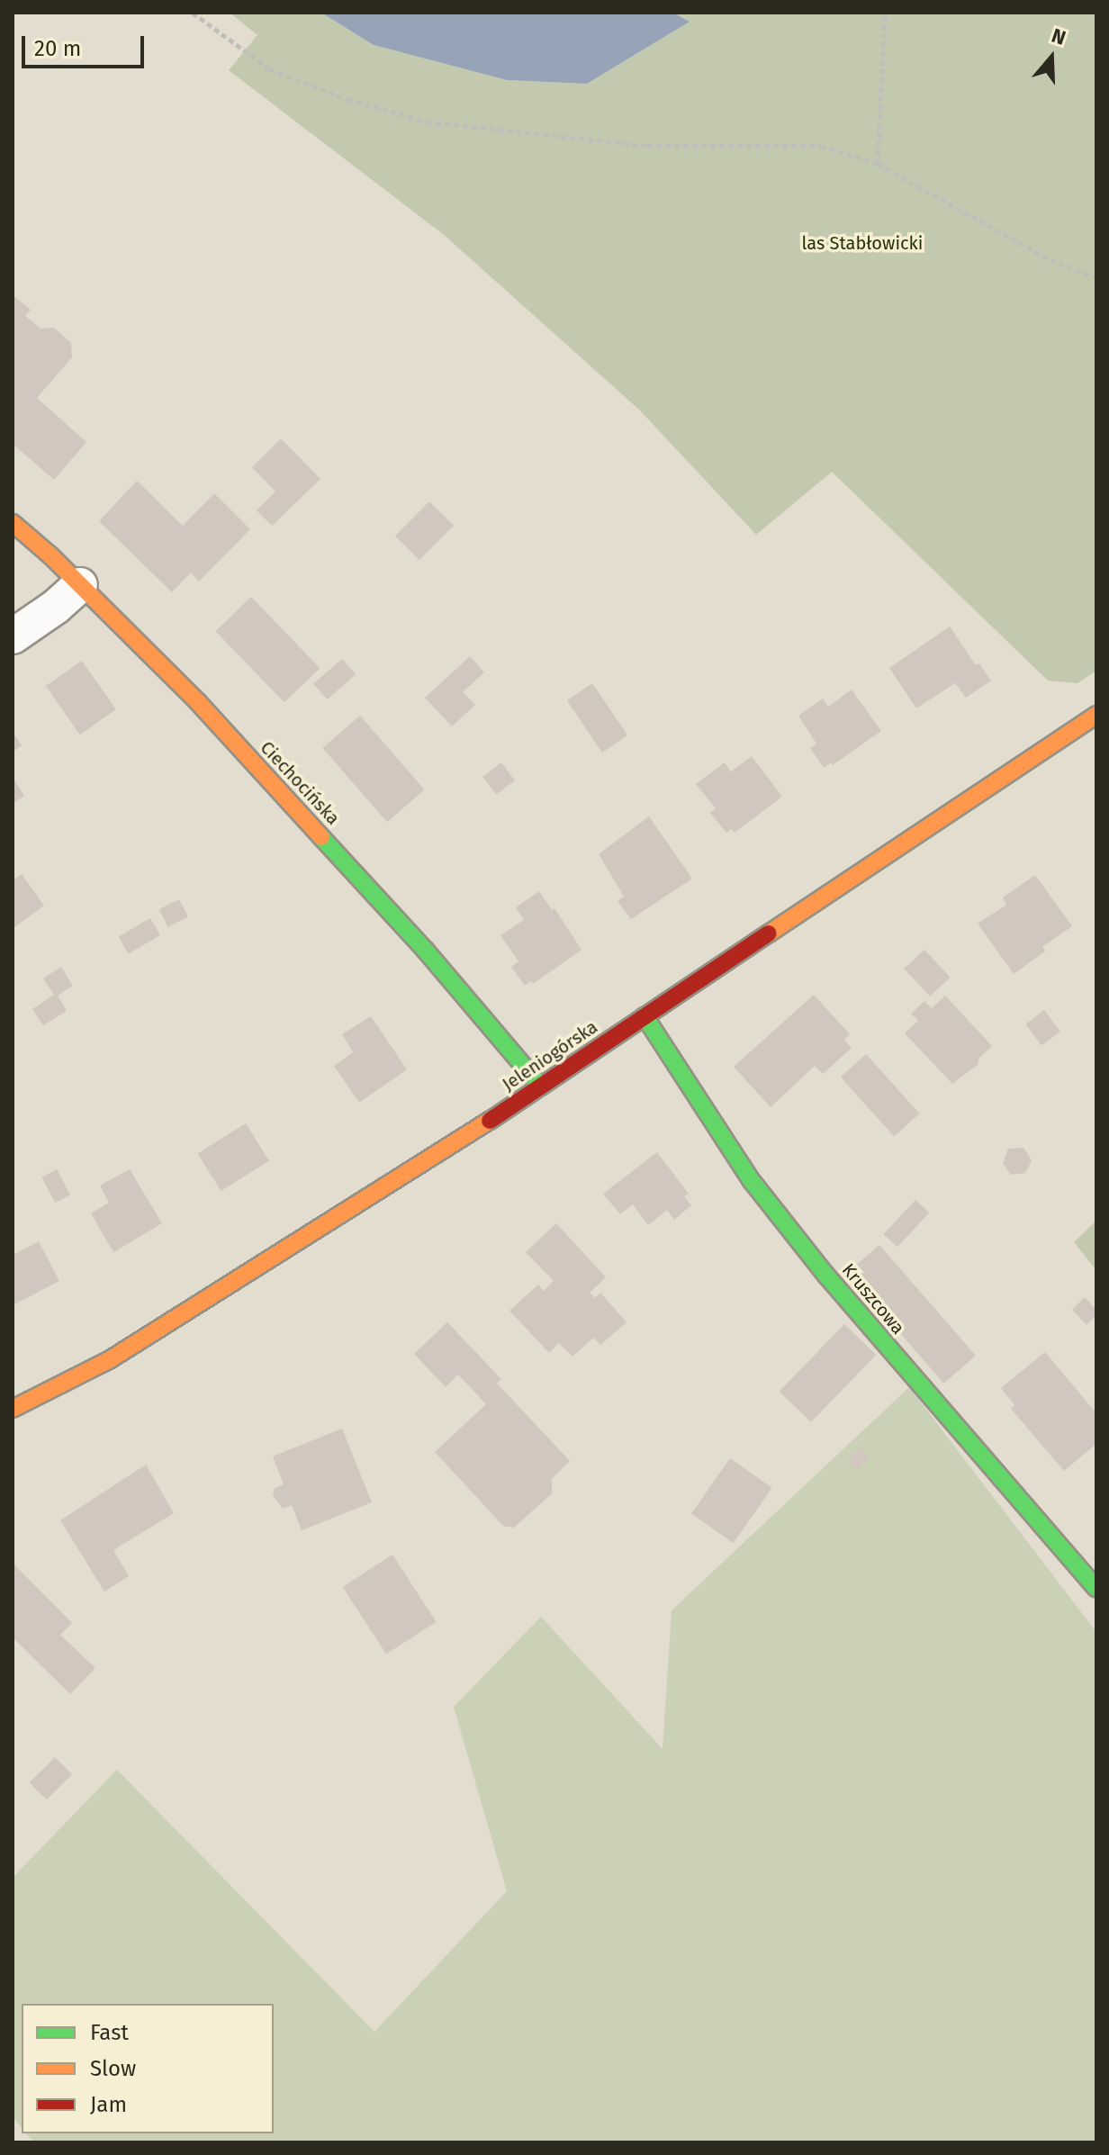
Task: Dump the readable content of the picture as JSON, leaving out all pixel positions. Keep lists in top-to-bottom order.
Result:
{
  "streets": {
    "street": ["Ciechocińska", "Jeleniogórska", "Kruszcowa"]
  },
  "crossings": [
    ["Ciechocińska", "Jeleniogórska"],
    ["Jeleniogórska", "Kruszcowa"]
  ],
  "parks": ["las Stabłowicki"],
  "legend": ["Fast", "Slow", "Jam"],
  "scale_bar": "20 m",
  "north": "top"
}
